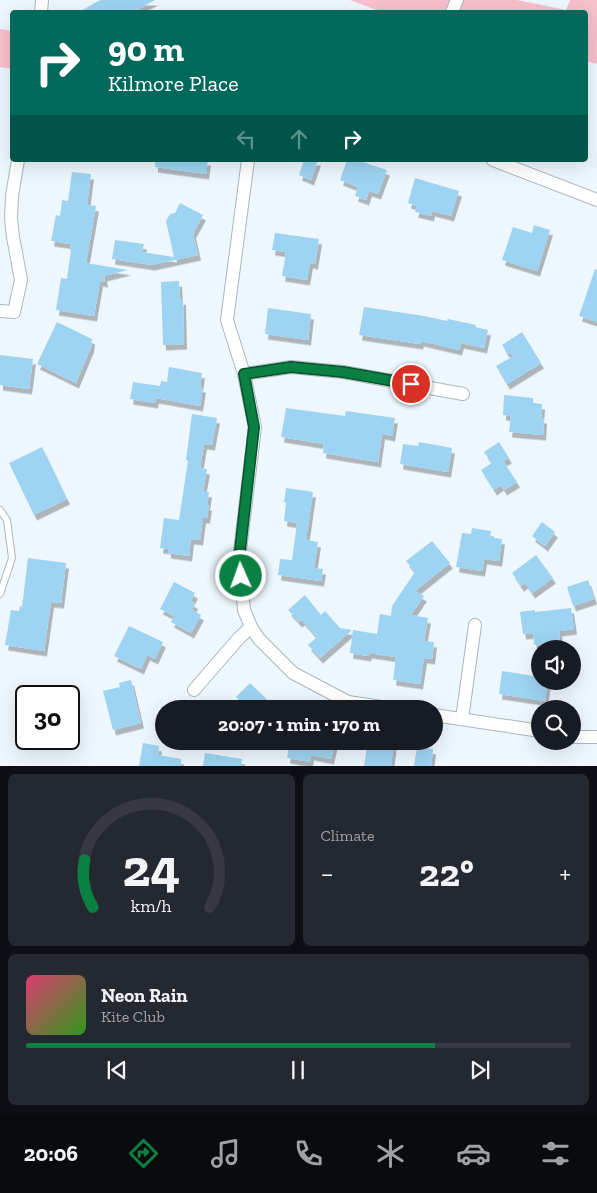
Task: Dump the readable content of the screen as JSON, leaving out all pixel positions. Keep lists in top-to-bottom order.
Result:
{
  "page": {
    "turn": ["90 m", "Kilmore Place"],
    "limit": "30",
    "trip": "20:07 · 1 min · 170 m",
    "tile": "Climate",
    "heat": ["−", "22°", "+"],
    "song": ["Neon Rain", "Kite Club"],
    "tabs": "20:06",
    "gauge": ["24", "km/h"]
  }
}
